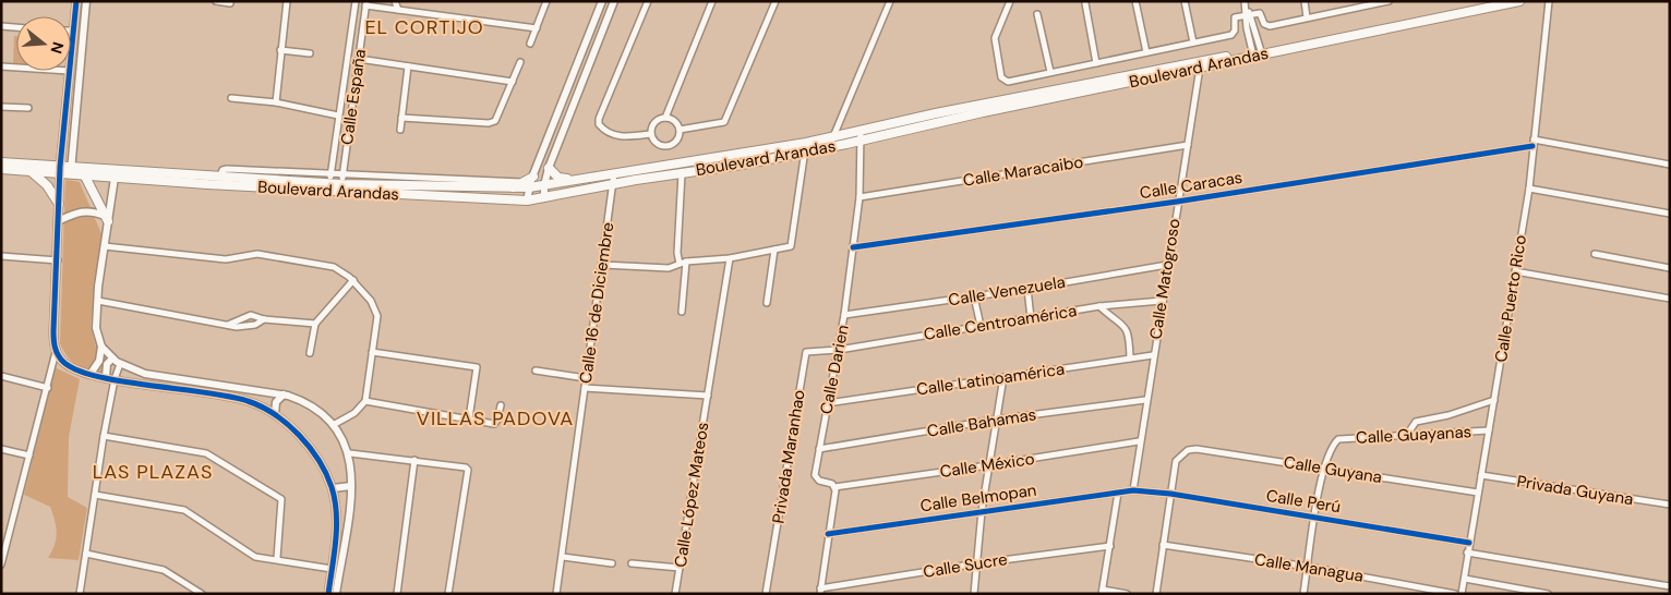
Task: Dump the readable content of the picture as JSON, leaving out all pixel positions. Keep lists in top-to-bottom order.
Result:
{
  "streets": {
    "main road": ["Boulevard Arandas"],
    "street": [
      "Calle España",
      "Calle Maracaibo",
      "Calle Caracas",
      "Calle Matogroso",
      "Calle Venezuela",
      "Calle Puerto Rico",
      "Calle 16 de Diciembre",
      "Calle Centroamérica",
      "Calle Darien",
      "Calle Latinoamérica",
      "Calle Bahamas",
      "Calle Guayanas",
      "Privada Maranhao",
      "Calle México",
      "Calle Guyana",
      "Privada Guyana",
      "Calle López Mateos",
      "Calle Belmopan",
      "Calle Perú",
      "Calle Sucre",
      "Calle Managua"
    ]
  },
  "crossings": [
    ["Boulevard Arandas", "Calle España"],
    ["Boulevard Arandas", "Calle Matogroso"],
    ["Boulevard Arandas", "Calle 16 de Diciembre"],
    ["Boulevard Arandas", "Calle Darien"],
    ["Calle Maracaibo", "Calle Matogroso"],
    ["Calle Maracaibo", "Calle Darien"],
    ["Calle Caracas", "Calle Matogroso"],
    ["Calle Caracas", "Calle Puerto Rico"],
    ["Calle Caracas", "Calle Darien"],
    ["Calle Matogroso", "Calle Venezuela"],
    ["Calle Matogroso", "Calle Centroamérica"],
    ["Calle Matogroso", "Calle Latinoamérica"],
    ["Calle Matogroso", "Calle Bahamas"],
    ["Calle Matogroso", "Calle México"],
    ["Calle Matogroso", "Calle Belmopan"],
    ["Calle Matogroso", "Calle Perú"],
    ["Calle Venezuela", "Calle Darien"],
    ["Calle Puerto Rico", "Calle Guayanas"],
    ["Calle Puerto Rico", "Calle Guyana"],
    ["Calle Puerto Rico", "Privada Guyana"],
    ["Calle Puerto Rico", "Calle Perú"],
    ["Calle Centroamérica", "Calle Darien"],
    ["Calle Centroamérica", "Privada Maranhao"],
    ["Calle Darien", "Calle Latinoamérica"],
    ["Calle Darien", "Calle Bahamas"],
    ["Calle Darien", "Privada Maranhao"],
    ["Calle Darien", "Calle México"],
    ["Calle Guayanas", "Calle Guyana"],
    ["Calle Guyana", "Calle Perú"],
    ["Calle Belmopan", "Calle Perú"]
  ],
  "districts": ["EL CORTIJO", "VILLAS PADOVA", "LAS PLAZAS"],
  "north": "right"
}
